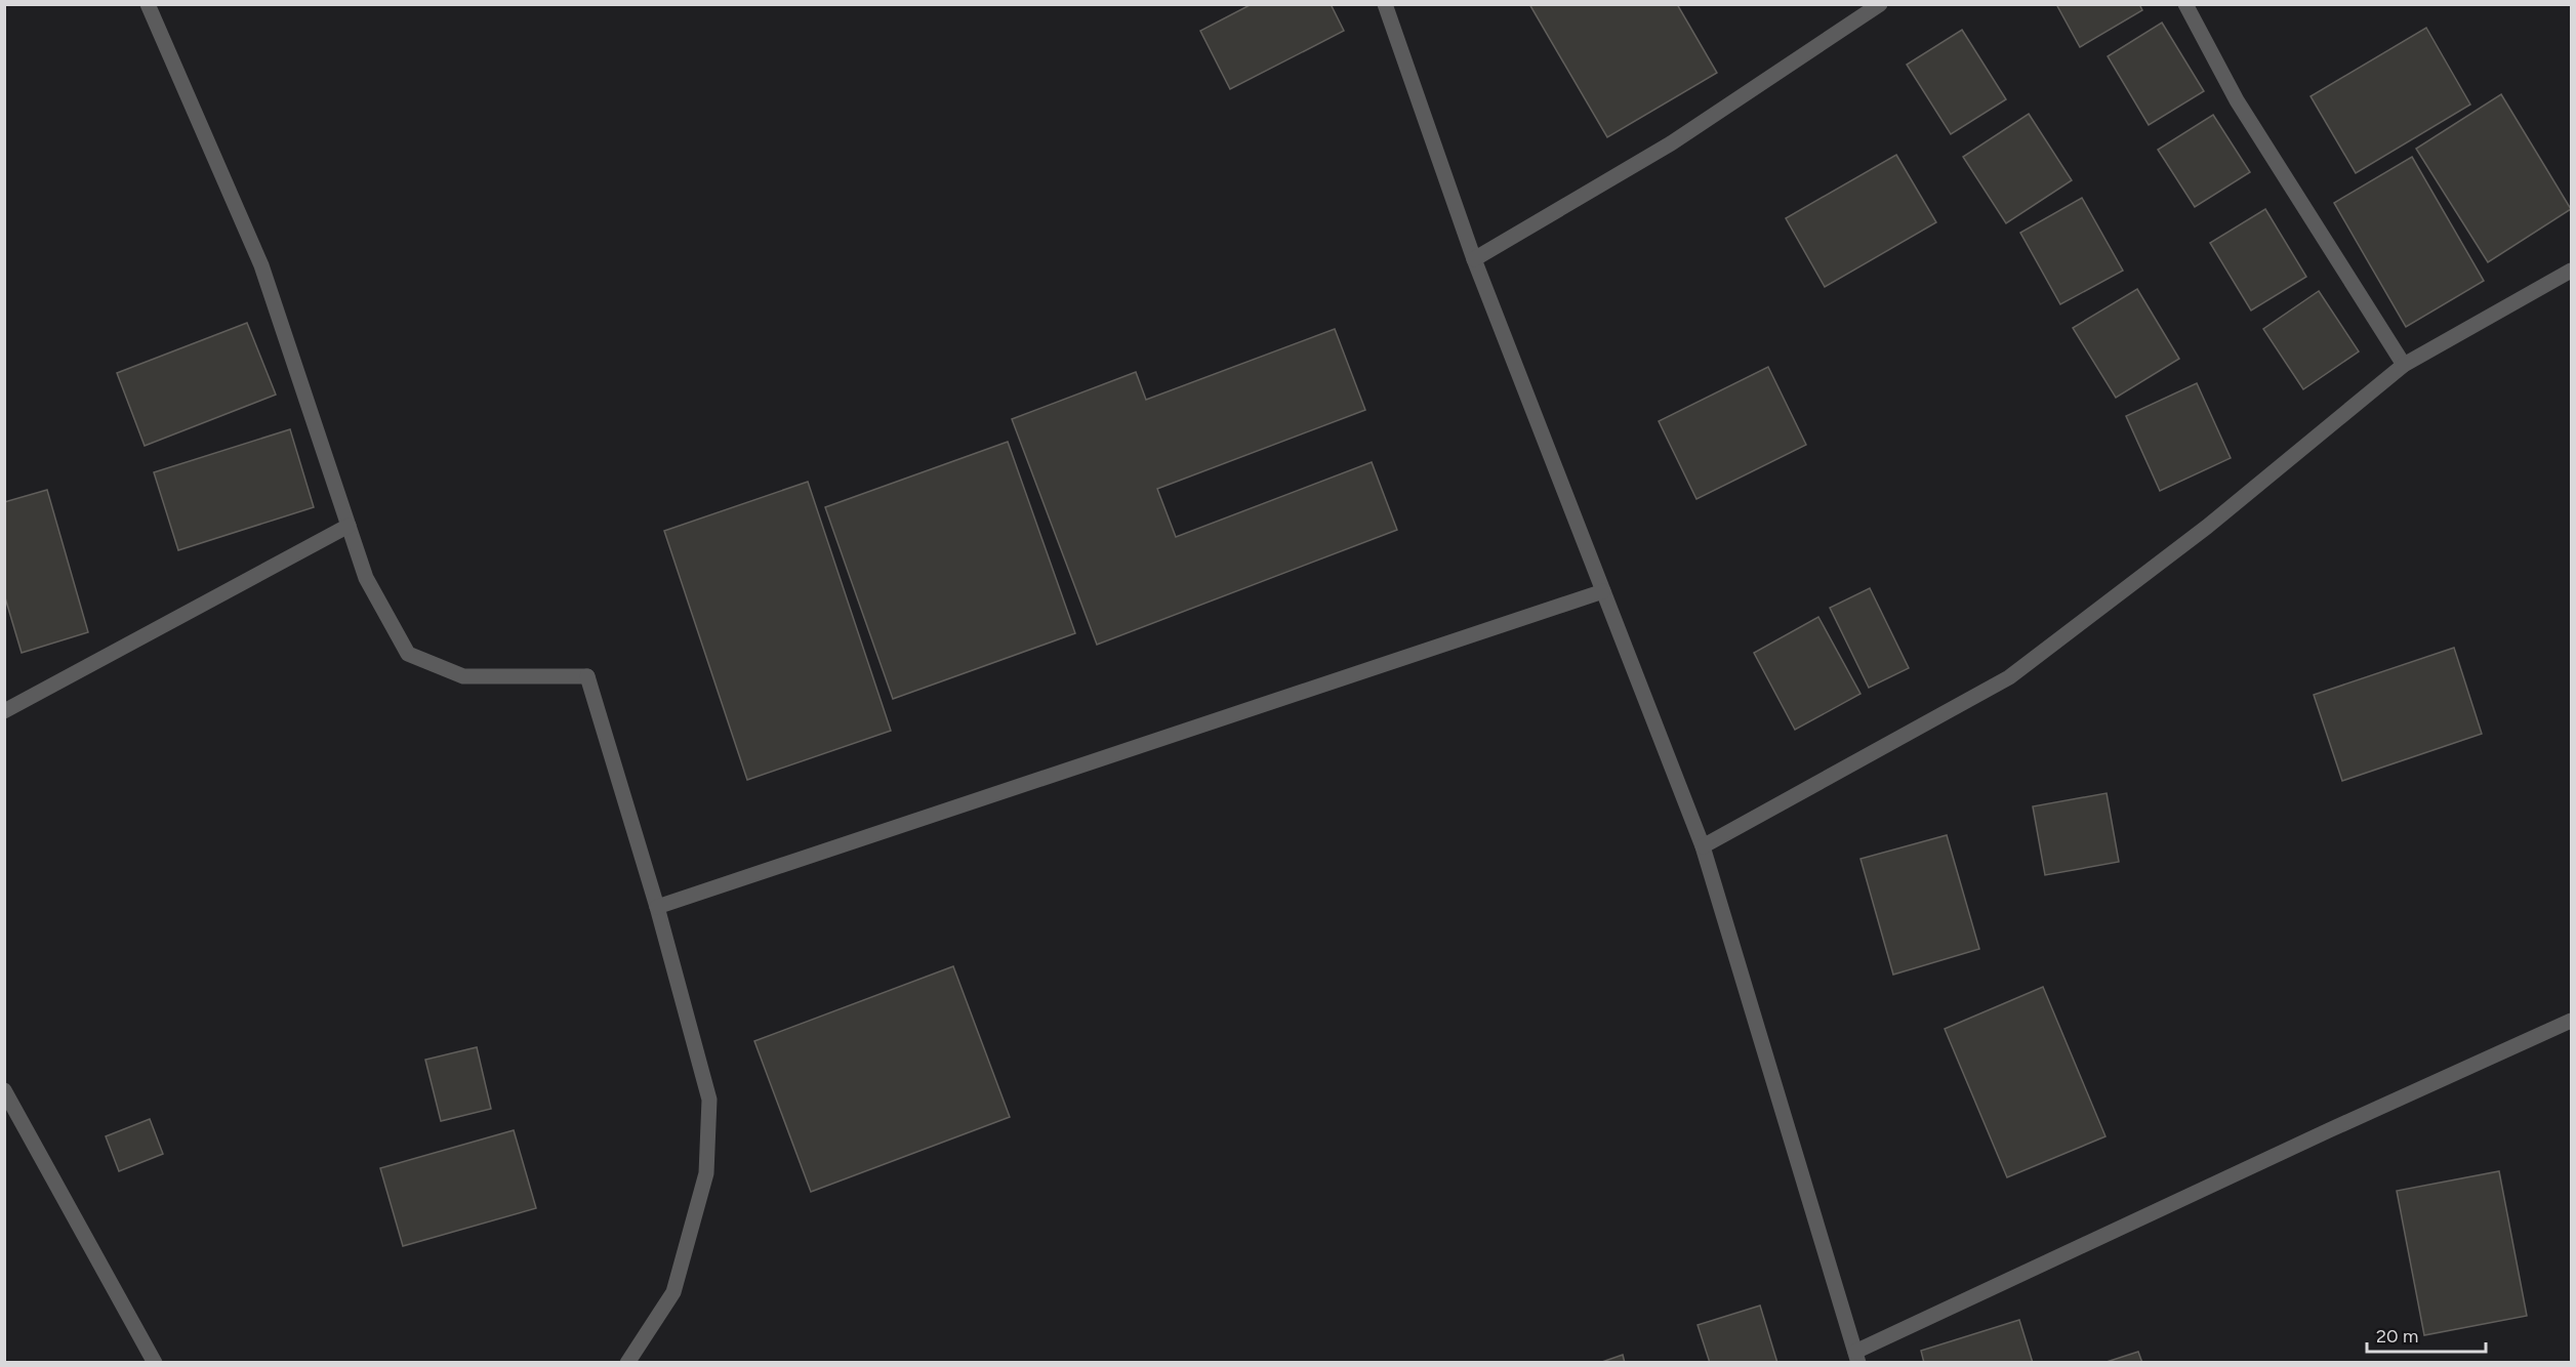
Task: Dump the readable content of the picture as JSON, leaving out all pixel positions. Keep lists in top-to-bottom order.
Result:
{
  "scale_bar": "20 m"
}
